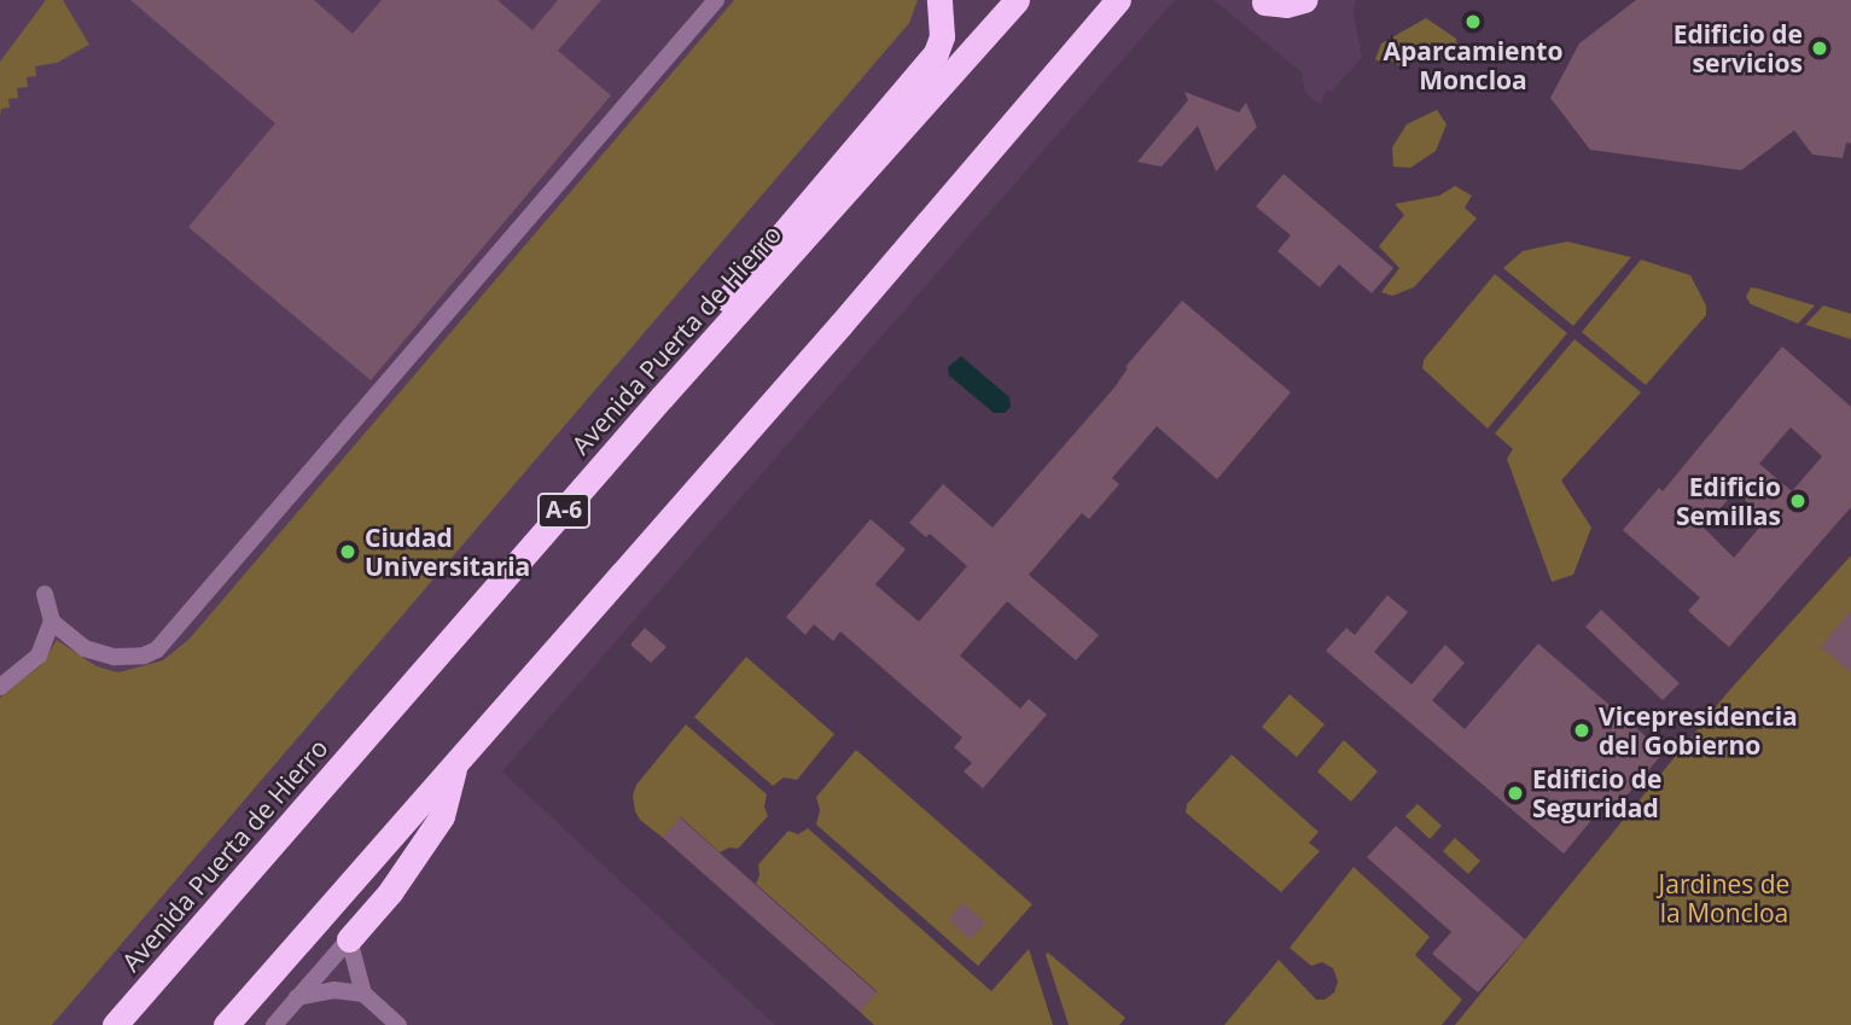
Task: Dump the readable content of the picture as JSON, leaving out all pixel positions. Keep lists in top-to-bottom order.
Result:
{
  "streets": {
    "highway": ["Avenida Puerta de Hierro", "A-6"]
  },
  "parks": ["Jardines de la Moncloa"],
  "places": [
    "Aparcamiento Moncloa",
    "Edificio de servicios",
    "Edificio Semillas",
    "Ciudad Universitaria",
    "Vicepresidencia del Gobierno",
    "Edificio de Seguridad"
  ]
}
